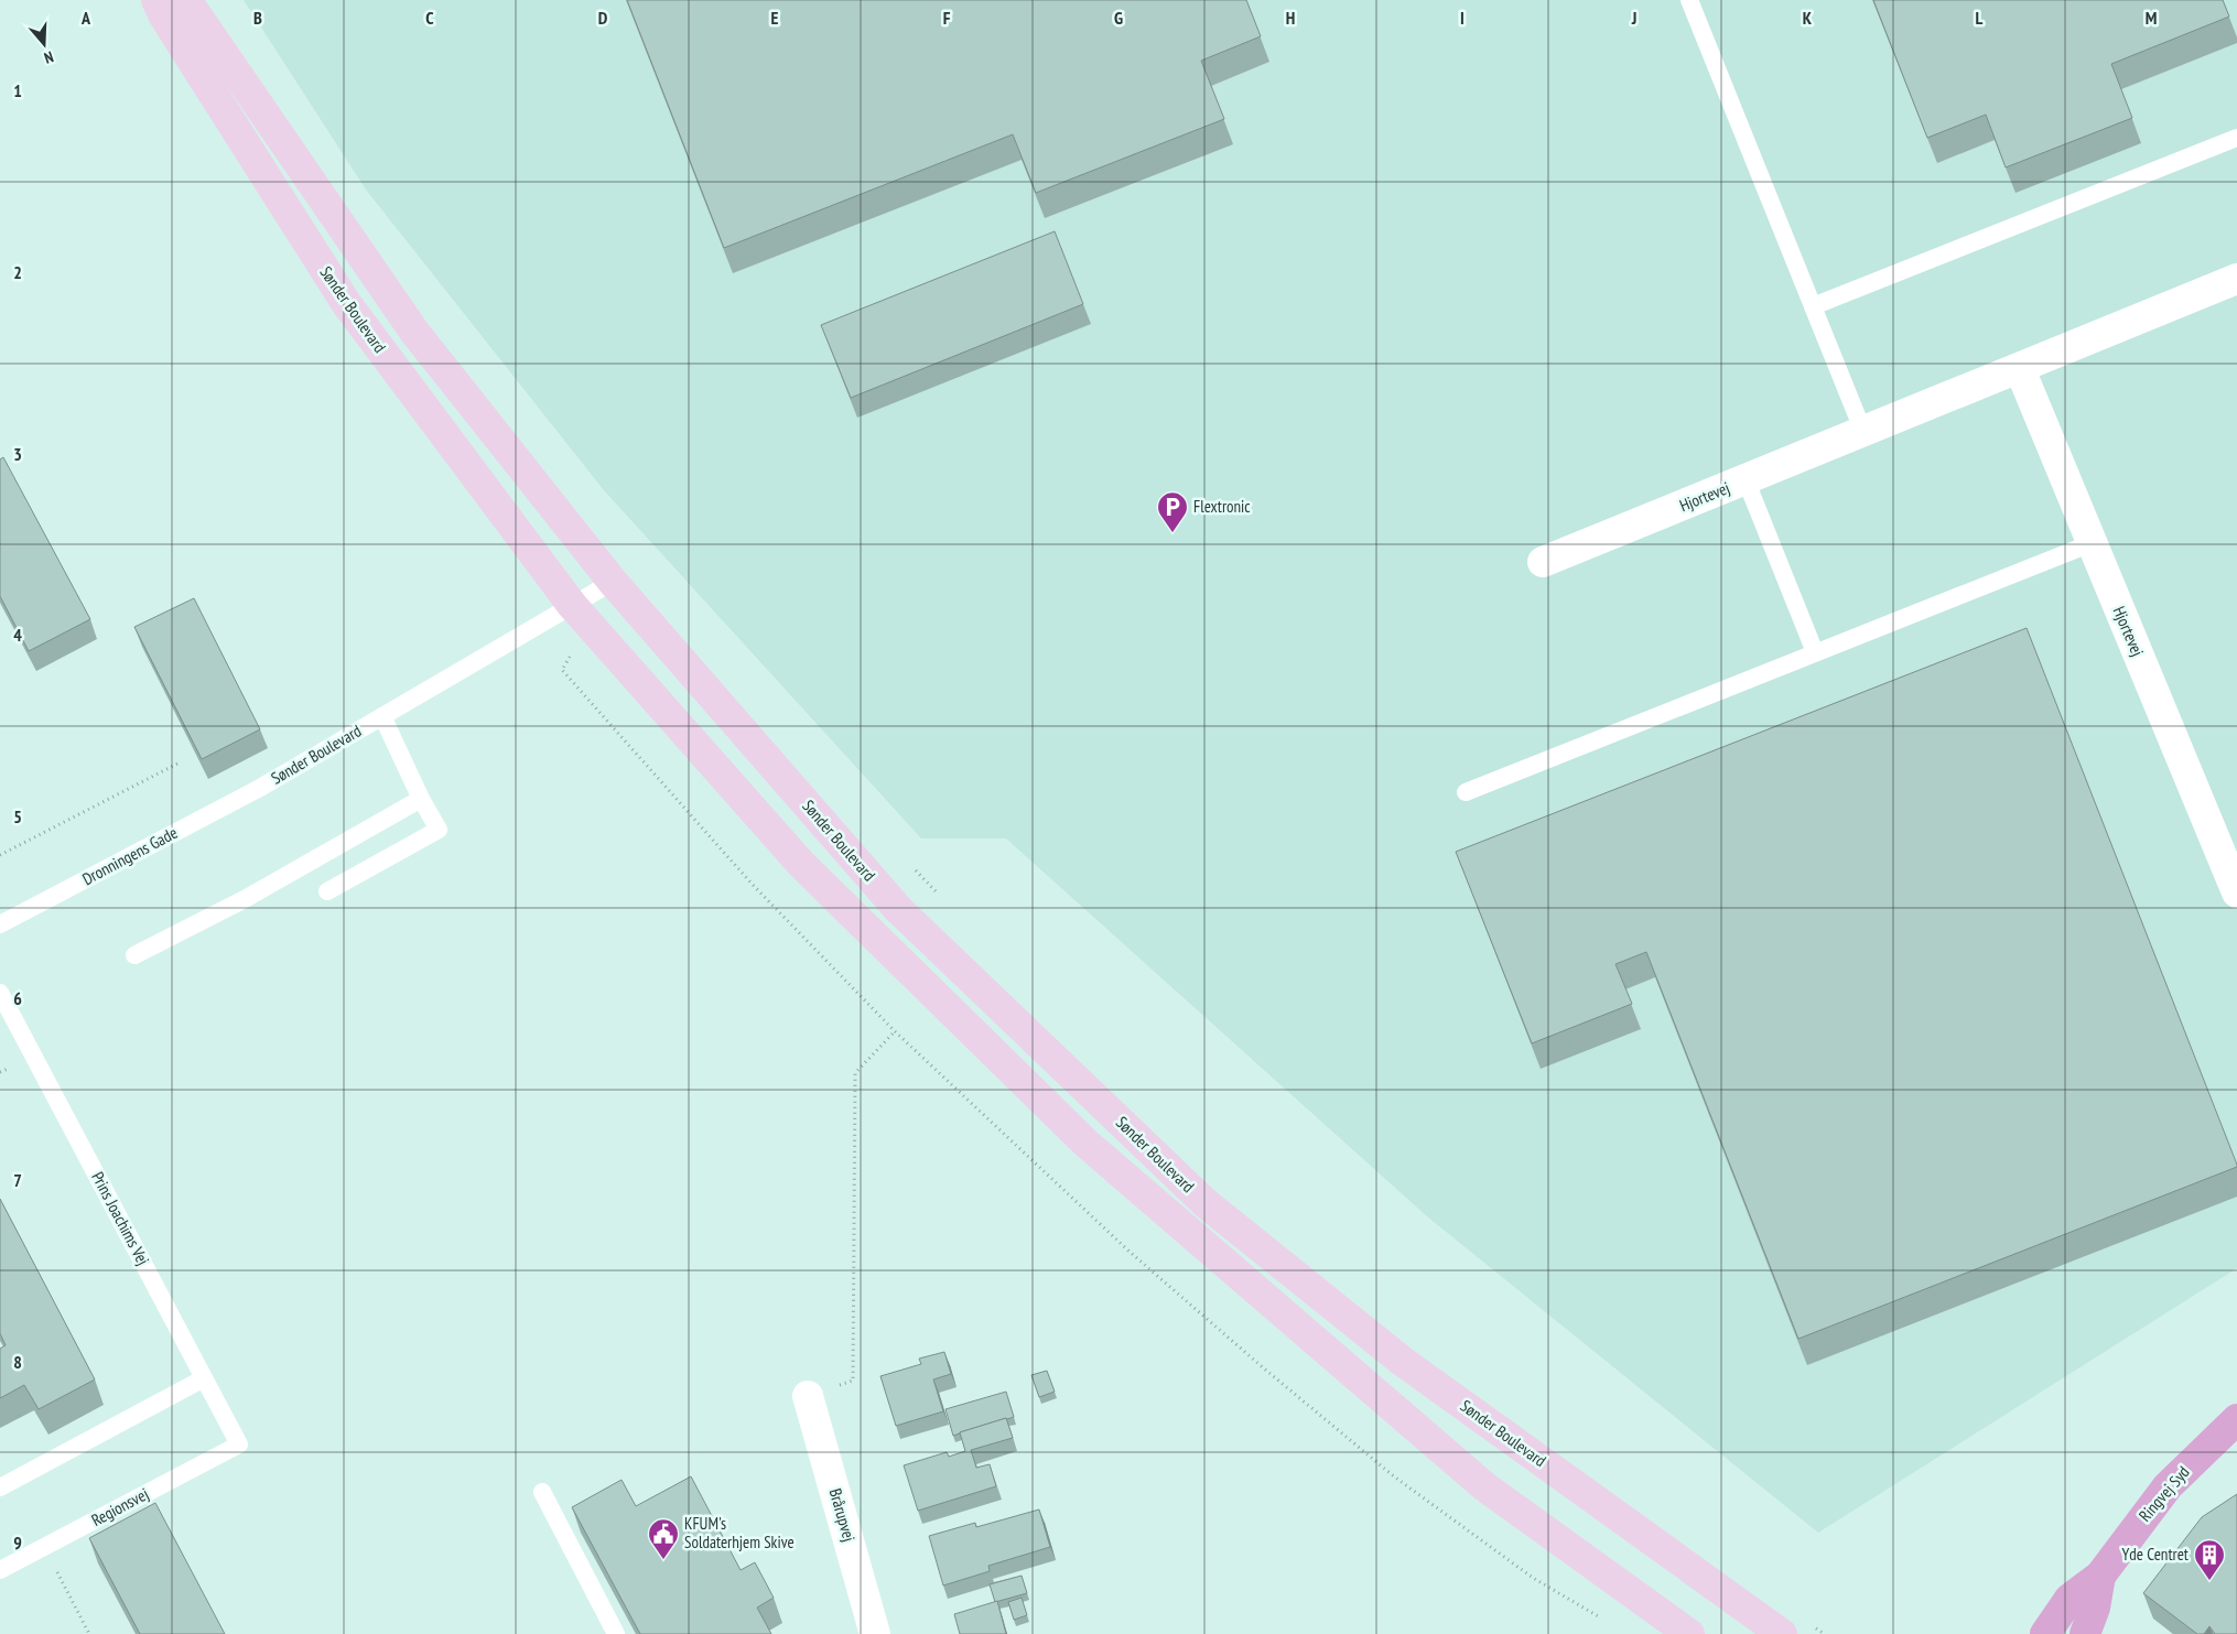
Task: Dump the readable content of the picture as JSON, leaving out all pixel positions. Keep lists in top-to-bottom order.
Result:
{
  "streets": {
    "main road": ["Sønder Boulevard", "Ringvej Syd"],
    "street": ["Hjortevej", "Brårupvej"],
    "lane": ["Dronningens Gade", "Prins Joachims Vej", "Regionsvej"]
  },
  "crossings": [
    ["Sønder Boulevard", "Dronningens Gade"],
    ["Prins Joachims Vej", "Regionsvej"]
  ],
  "places": {
    "parking": ["Flextronic"],
    "public building": ["KFUM's Soldaterhjem Skive"],
    "building": ["Yde Centret"]
  },
  "north": "bottom",
  "grid": {
    "columns": [
      "A",
      "B",
      "C",
      "D",
      "E",
      "F",
      "G",
      "H",
      "I",
      "J",
      "K",
      "L",
      "M"
    ],
    "rows": [
      "1",
      "2",
      "3",
      "4",
      "5",
      "6",
      "7",
      "8",
      "9"
    ]
  }
}
